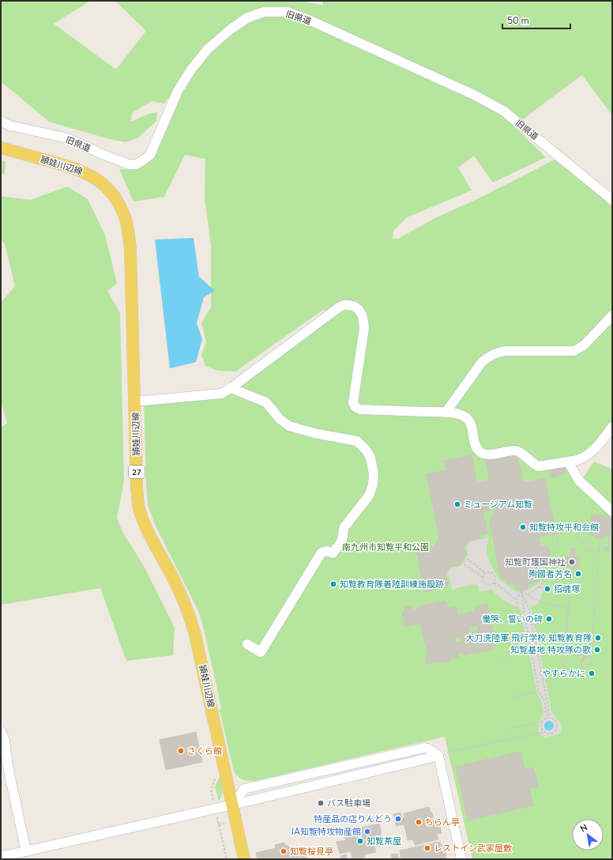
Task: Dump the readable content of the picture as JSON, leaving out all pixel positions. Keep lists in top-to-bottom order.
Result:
{
  "streets": {
    "main road": ["頴娃川辺線", "27"],
    "street": ["旧県道"]
  },
  "parks": ["南九州市知覧平和公園"],
  "places": [
    "ミュージアム知覧",
    "知覧特攻平和会館",
    "知覧町護国神社",
    "殉國者芳名",
    "知覧教育隊着陸訓練施設跡",
    "招魂塚",
    "慟哭、誓いの碑",
    "大刀洗陸軍 飛行学校 知覧教育隊",
    "知覧基地 特攻隊の歌",
    "やすらかに",
    "さくら館",
    "バス駐車場",
    "特産品の店りんどう",
    "ちらん亭",
    "JA知覧特攻物産館",
    "知覧茶屋",
    "レストイン武家屋敷",
    "知覧桜見亭"
  ],
  "scale_bar": "50 m",
  "north": "top left"
}
